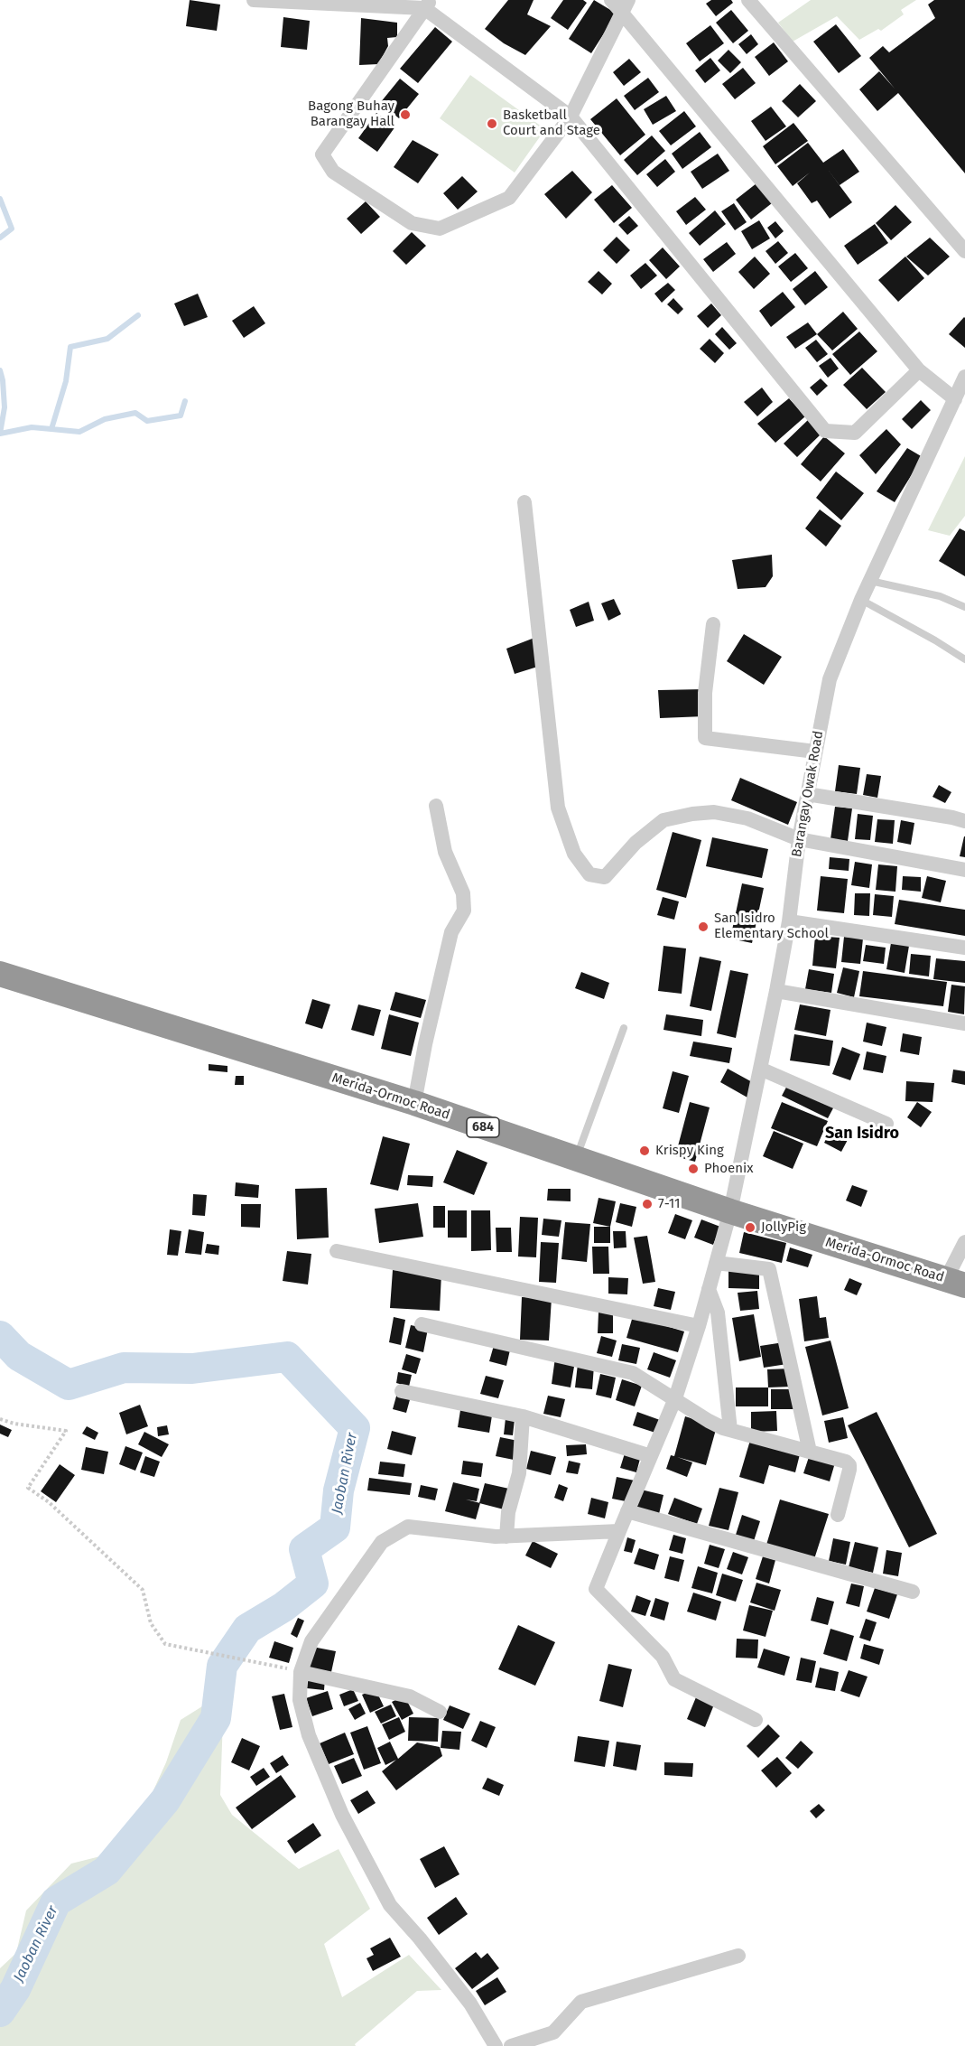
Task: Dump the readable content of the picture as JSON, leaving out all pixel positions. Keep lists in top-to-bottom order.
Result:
{
  "streets": {
    "highway": ["Merida-Ormoc Road", "684"],
    "street": ["Barangay Owak Road"]
  },
  "crossings": [
    ["Barangay Owak Road", "Merida-Ormoc Road"]
  ],
  "districts": ["San Isidro"],
  "water": ["Jaoban River"],
  "places": [
    "Bagong Buhay Barangay Hall",
    "Basketball Court and Stage",
    "San Isidro Elementary School",
    "Krispy King",
    "Phoenix",
    "7-11",
    "JollyPig"
  ]
}
